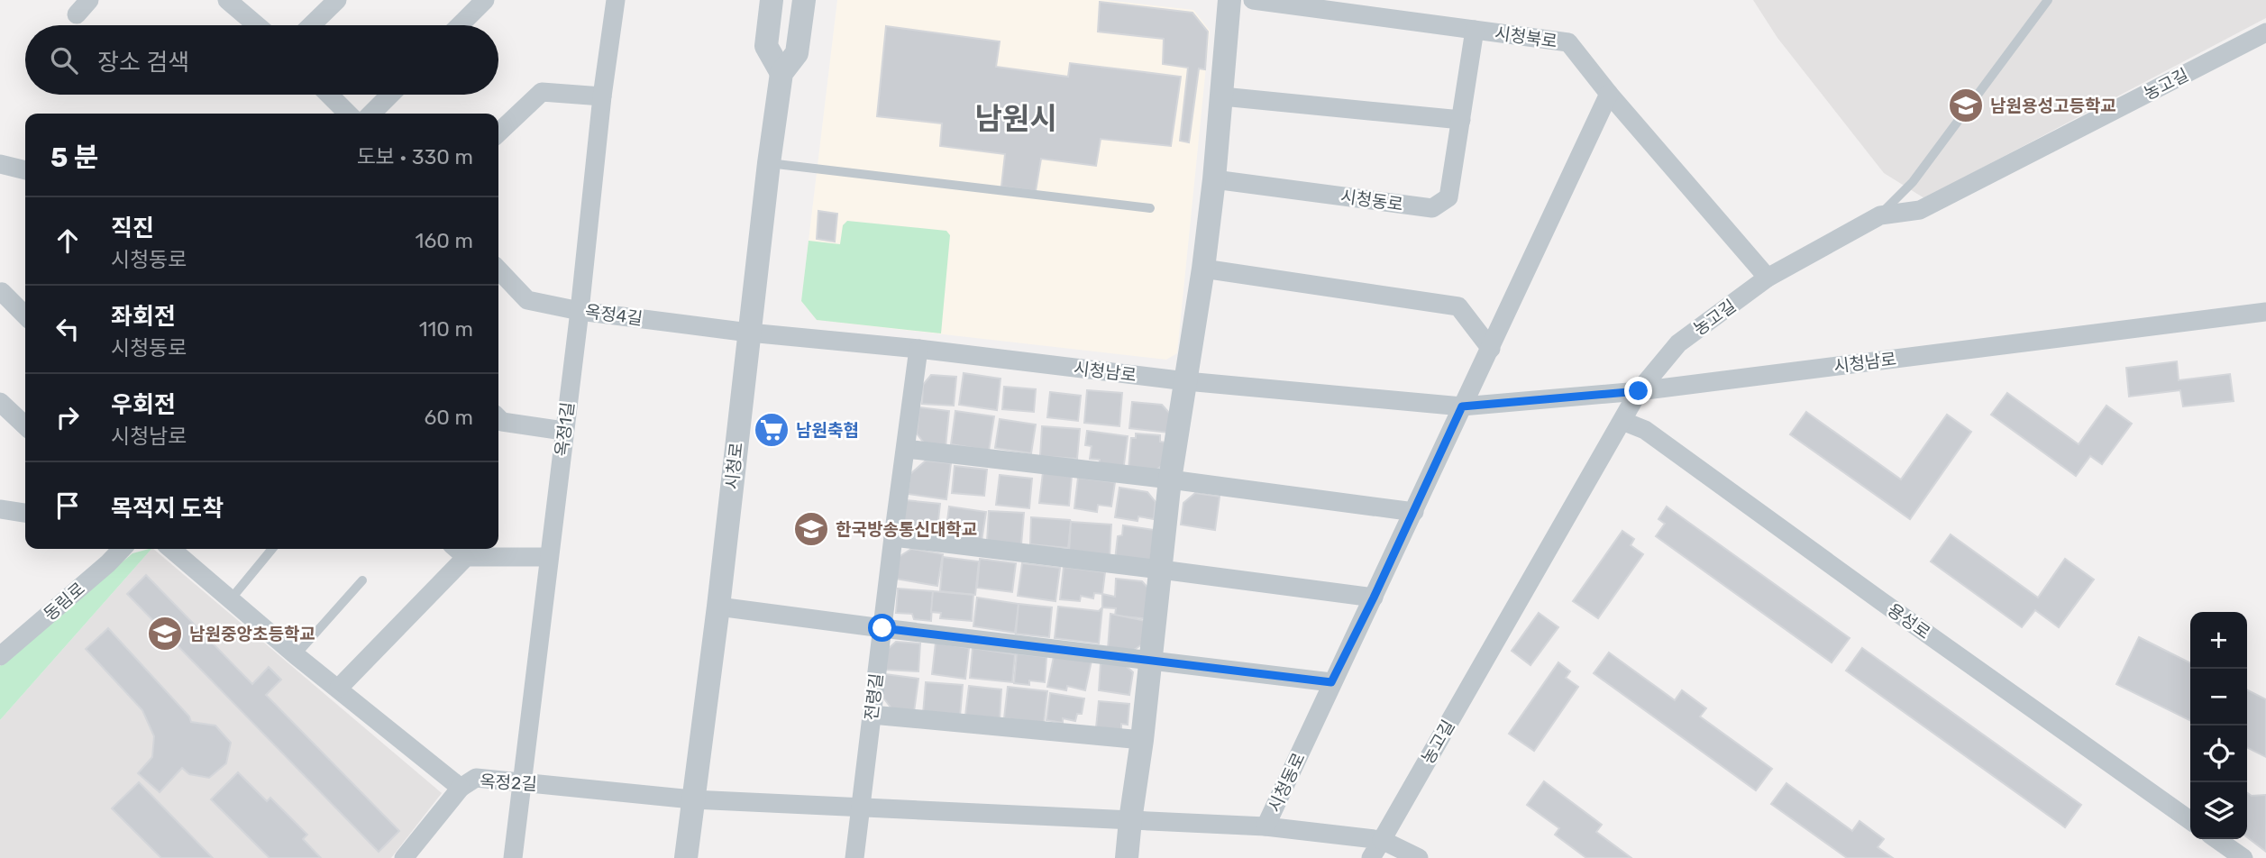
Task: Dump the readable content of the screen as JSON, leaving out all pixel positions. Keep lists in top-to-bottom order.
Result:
{
  "streets": {
    "street": [
      "시청북로",
      "농고길",
      "시청동로",
      "옥정4길",
      "시청남로",
      "옥정1길",
      "시청로",
      "동림로",
      "용성로",
      "전령길",
      "옥정2길"
    ]
  },
  "crossings": [
    ["시청북로", "농고길"],
    ["시청북로", "시청동로"],
    ["농고길", "시청남로"],
    ["농고길", "용성로"],
    ["시청동로", "시청남로"],
    ["시청동로", "전령길"],
    ["시청동로", "옥정2길"],
    ["옥정4길", "시청남로"],
    ["옥정4길", "옥정1길"],
    ["옥정4길", "시청로"],
    ["시청남로", "시청로"],
    ["시청남로", "전령길"],
    ["옥정1길", "옥정2길"],
    ["시청로", "옥정2길"],
    ["전령길", "옥정2길"]
  ],
  "districts": ["남원시"],
  "places": {
    "school or university": ["남원용성고등학교", "한국방송통신대학교", "남원중앙초등학교"],
    "supermarket": ["남원축협"]
  },
  "page": {
    "search": "장소 검색",
    "heading": ["5 분", "도보 · 330 m"],
    "list": [
      ["직진", "시청동로", "160 m"],
      ["좌회전", "시청동로", "110 m"],
      ["우회전", "시청남로", "60 m"],
      "목적지 도착"
    ],
    "map_buttons": ["+", "−"]
  }
}
